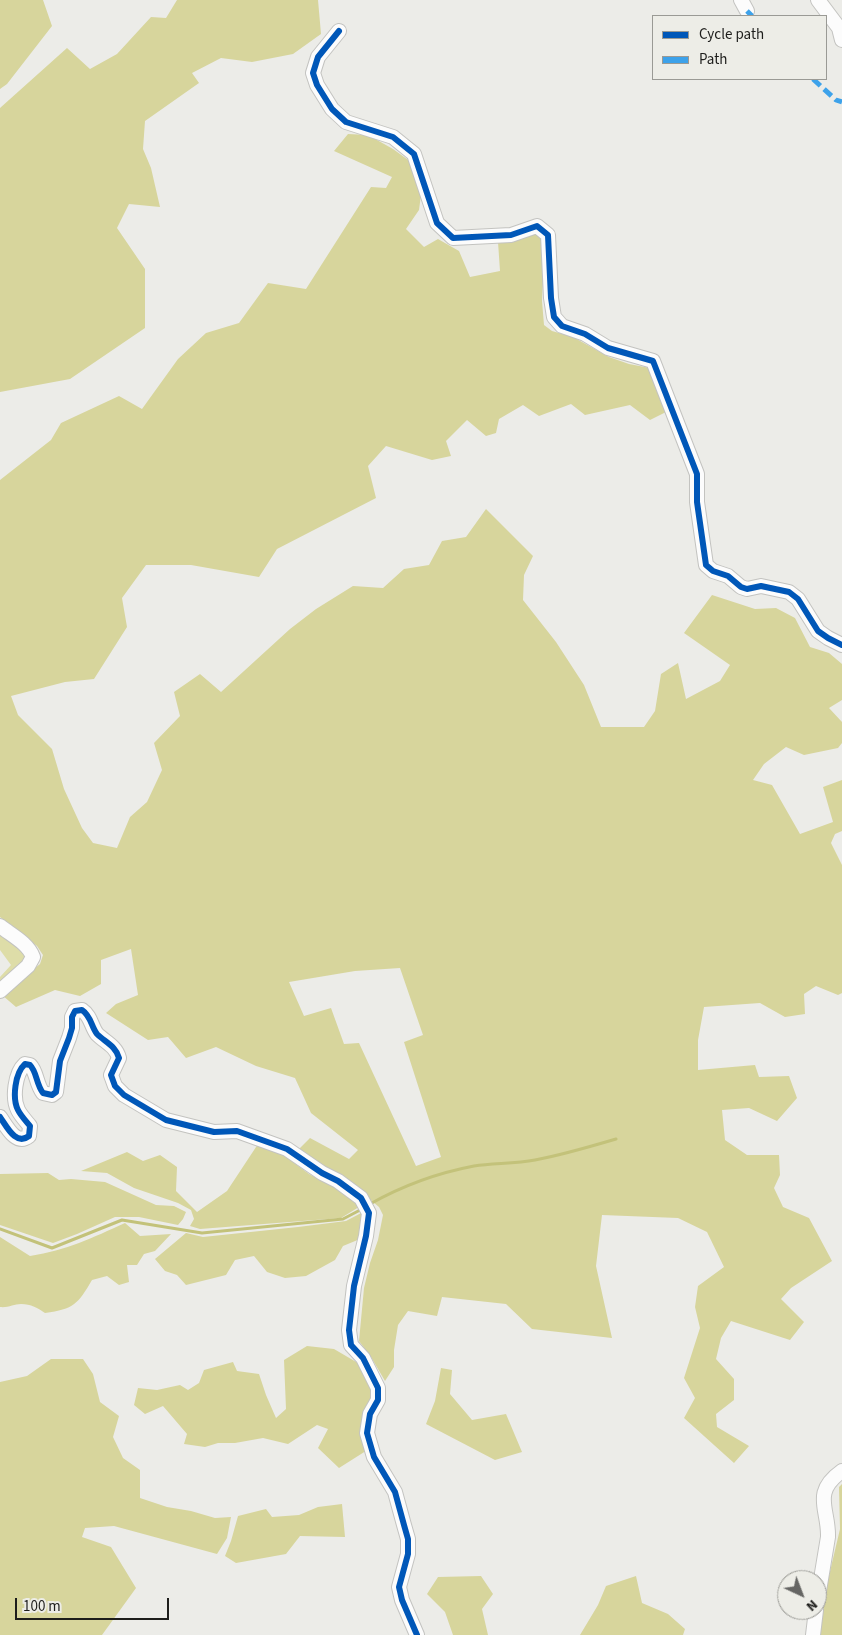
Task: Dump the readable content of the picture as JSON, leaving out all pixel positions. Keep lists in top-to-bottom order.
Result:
{
  "legend": ["Cycle path", "Path"],
  "scale_bar": "100 m",
  "north": "bottom right"
}
